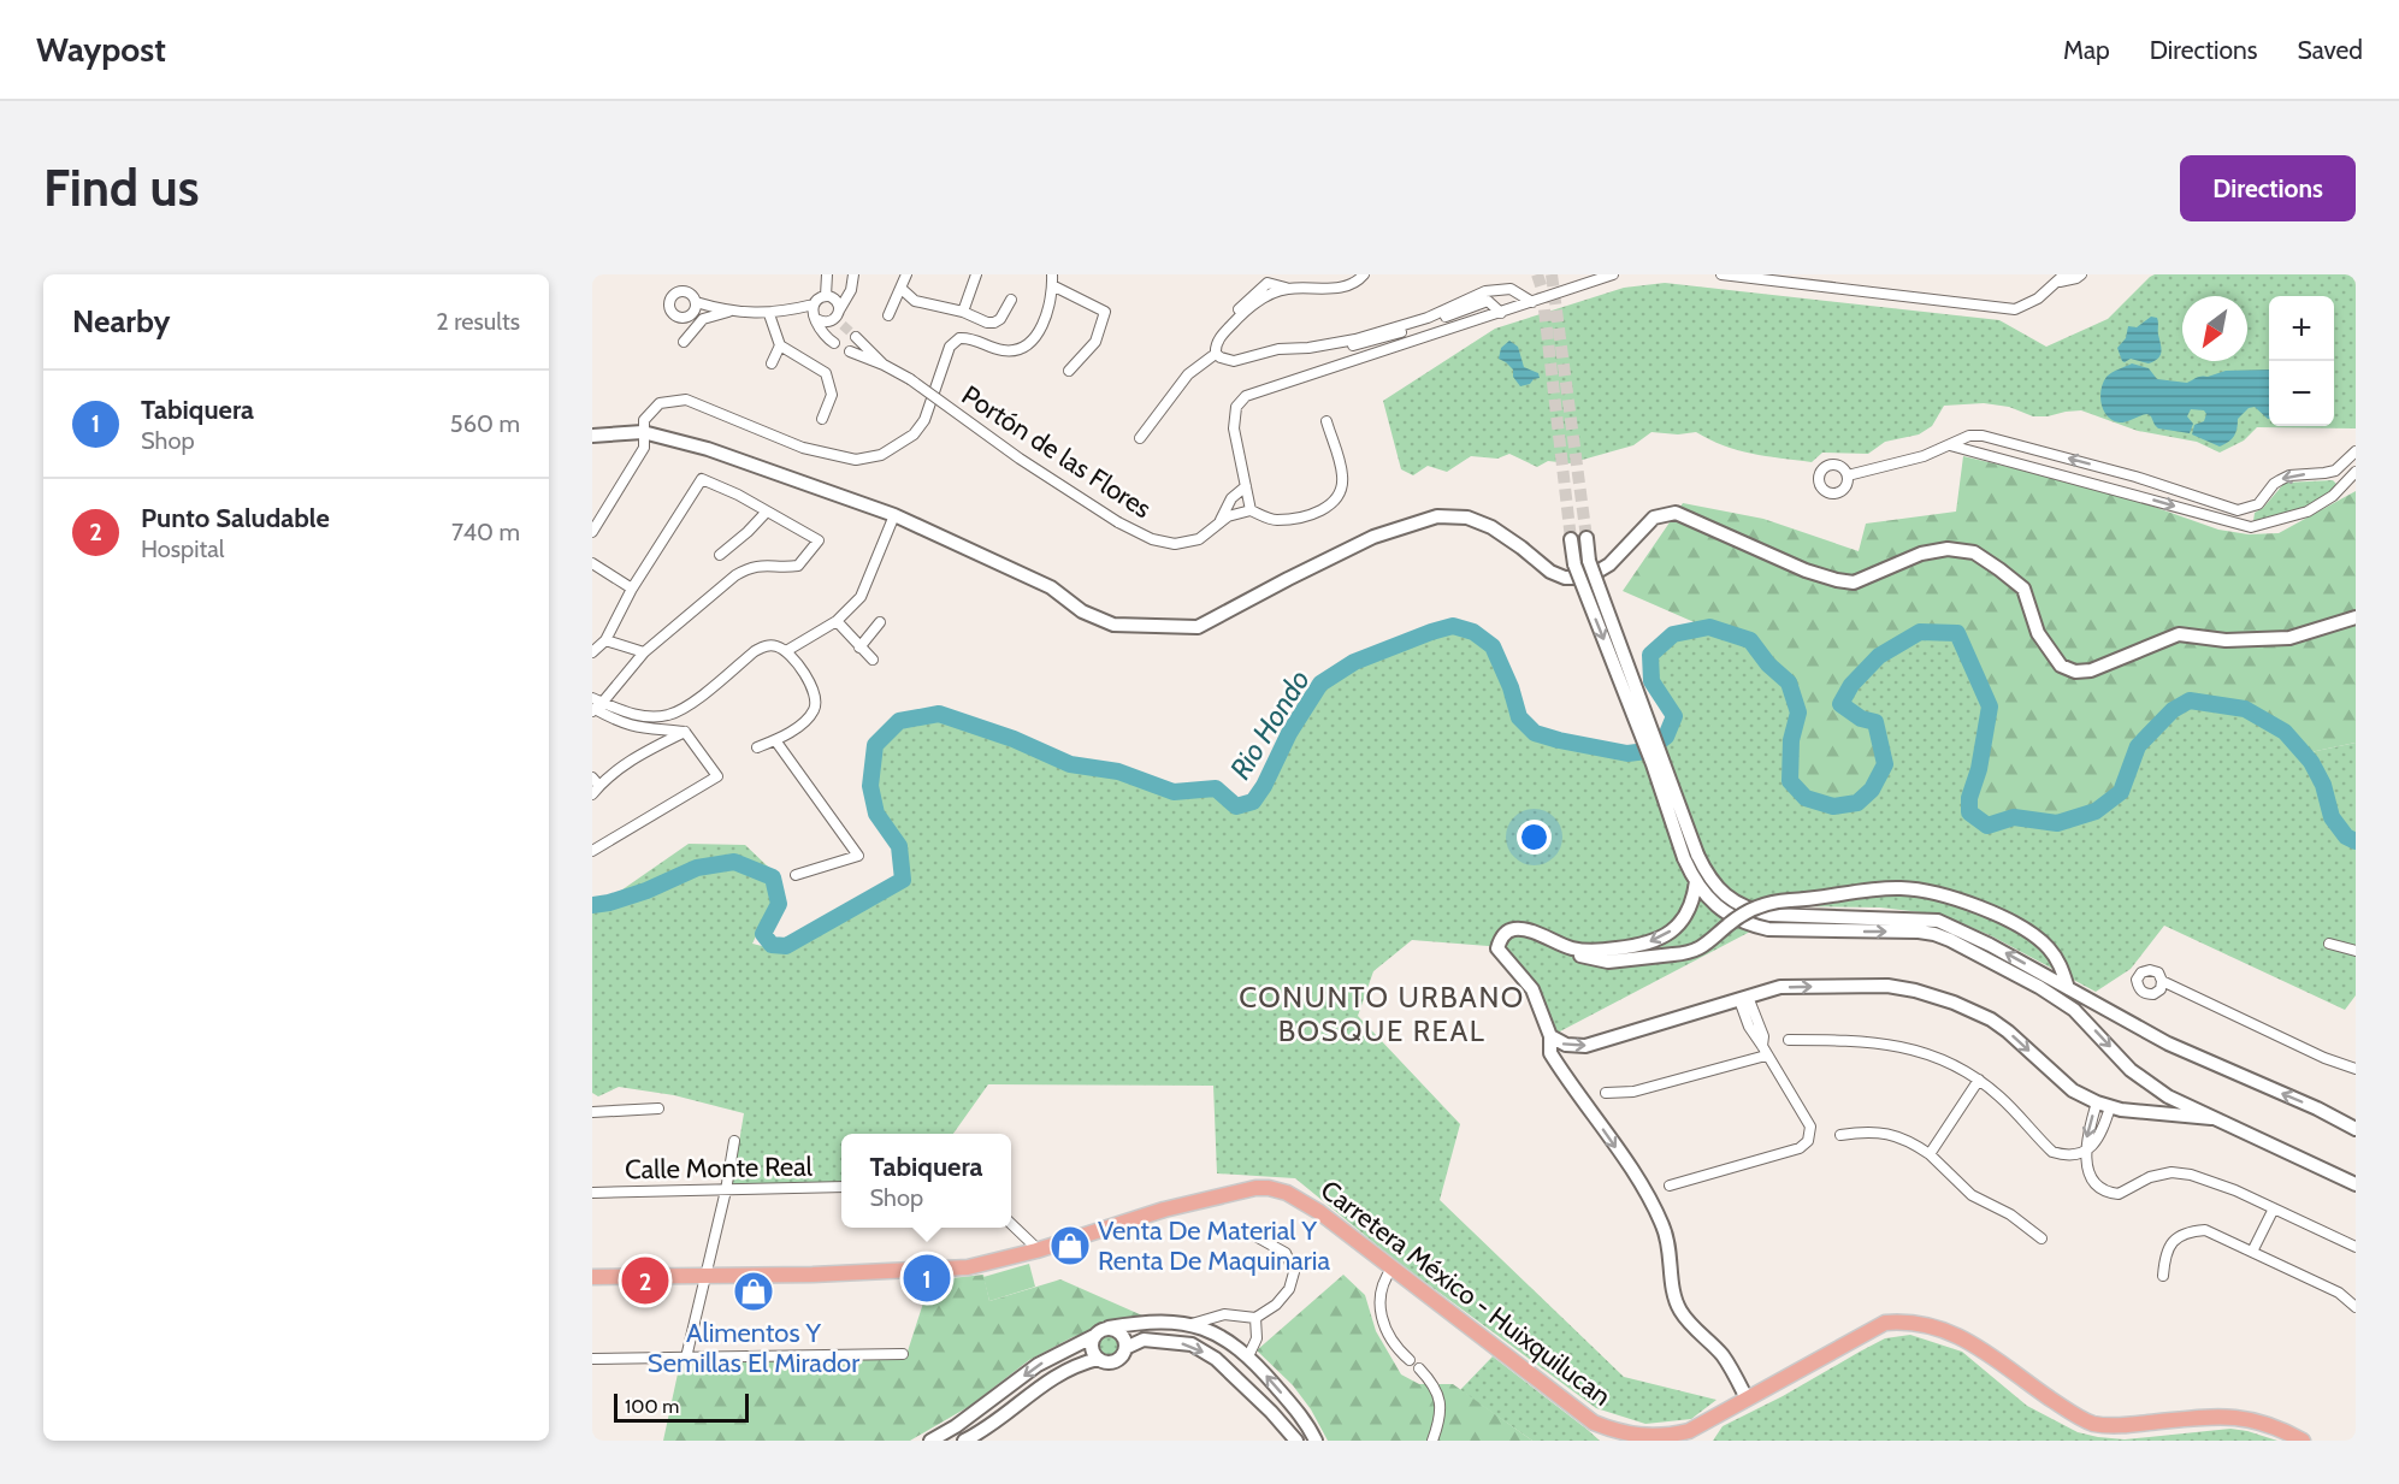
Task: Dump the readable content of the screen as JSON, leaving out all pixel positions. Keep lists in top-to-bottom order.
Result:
{
  "streets": {
    "main road": ["Carretera México - Huixquilucan"],
    "street": ["Portón de las Flores", "Calle Monte Real"]
  },
  "districts": ["CONUNTO URBANO BOSQUE REAL"],
  "water": ["Rio Hondo"],
  "places": {
    "shop": ["Venta De Material Y Renta De Maquinaria", "Alimentos Y Semillas El Mirador"]
  },
  "scale_bar": "100 m",
  "north": "bottom left",
  "page": {
    "header": "Waypost",
    "nav": ["Map", "Directions", "Saved"],
    "buttons": "Directions",
    "title": "Find us",
    "heading": ["Nearby", "2 results"],
    "map_buttons": ["+", "−"],
    "list": [
      {
        "mark": "1",
        "name": "Tabiquera",
        "note": "Shop",
        "value": "560 m"
      },
      {
        "mark": "2",
        "name": "Punto Saludable",
        "note": "Hospital",
        "value": "740 m"
      }
    ],
    "popup": ["Tabiquera", "Shop"],
    "pins": ["1", "2"],
    "scale": "100 m"
  }
}
